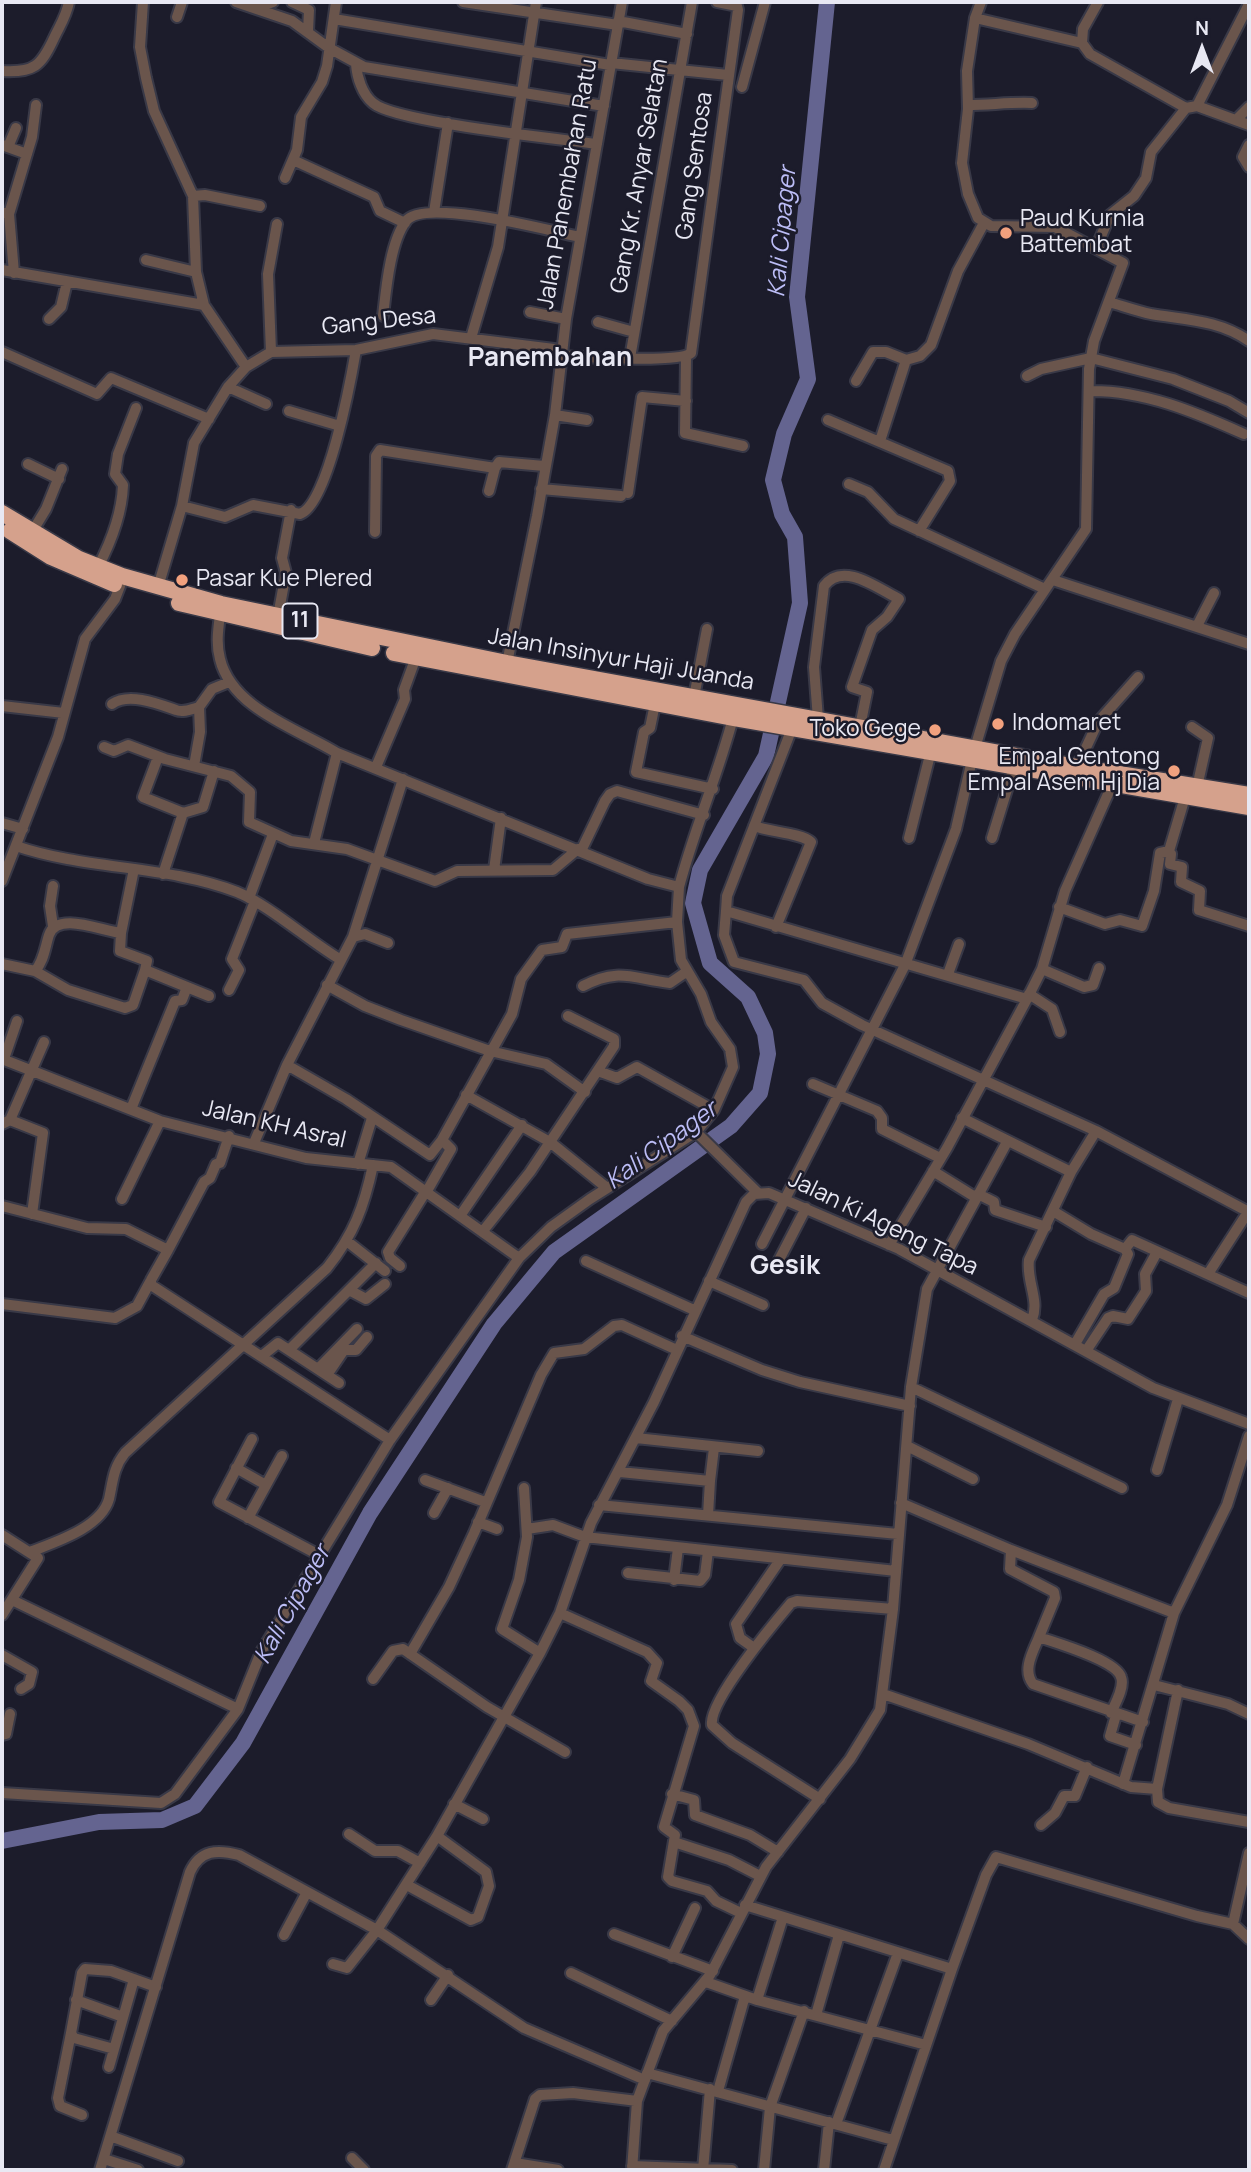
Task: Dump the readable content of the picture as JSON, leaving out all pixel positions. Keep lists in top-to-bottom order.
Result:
{
  "streets": {
    "highway": ["11", "Jalan Insinyur Haji Juanda"],
    "street": [
      "Gang Sentosa",
      "Gang Kr. Anyar Selatan",
      "Jalan Panembahan Ratu",
      "Gang Desa",
      "Jalan KH Asral",
      "Jalan Ki Ageng Tapa"
    ]
  },
  "crossings": [
    ["Gang Sentosa", "Gang Desa"],
    ["Gang Kr. Anyar Selatan", "Gang Desa"],
    ["Jalan Panembahan Ratu", "Gang Desa"],
    ["Jalan Panembahan Ratu", "Jalan Insinyur Haji Juanda"],
    ["Gang Desa", "Jalan Insinyur Haji Juanda"]
  ],
  "districts": ["Panembahan", "Gesik"],
  "water": ["Kali Cipager"],
  "places": [
    "Paud Kurnia Battembat",
    "Pasar Kue Plered",
    "Indomaret",
    "Toko Gege",
    "Empal Gentong Empal Asem Hj Dia"
  ],
  "north": "top"
}
